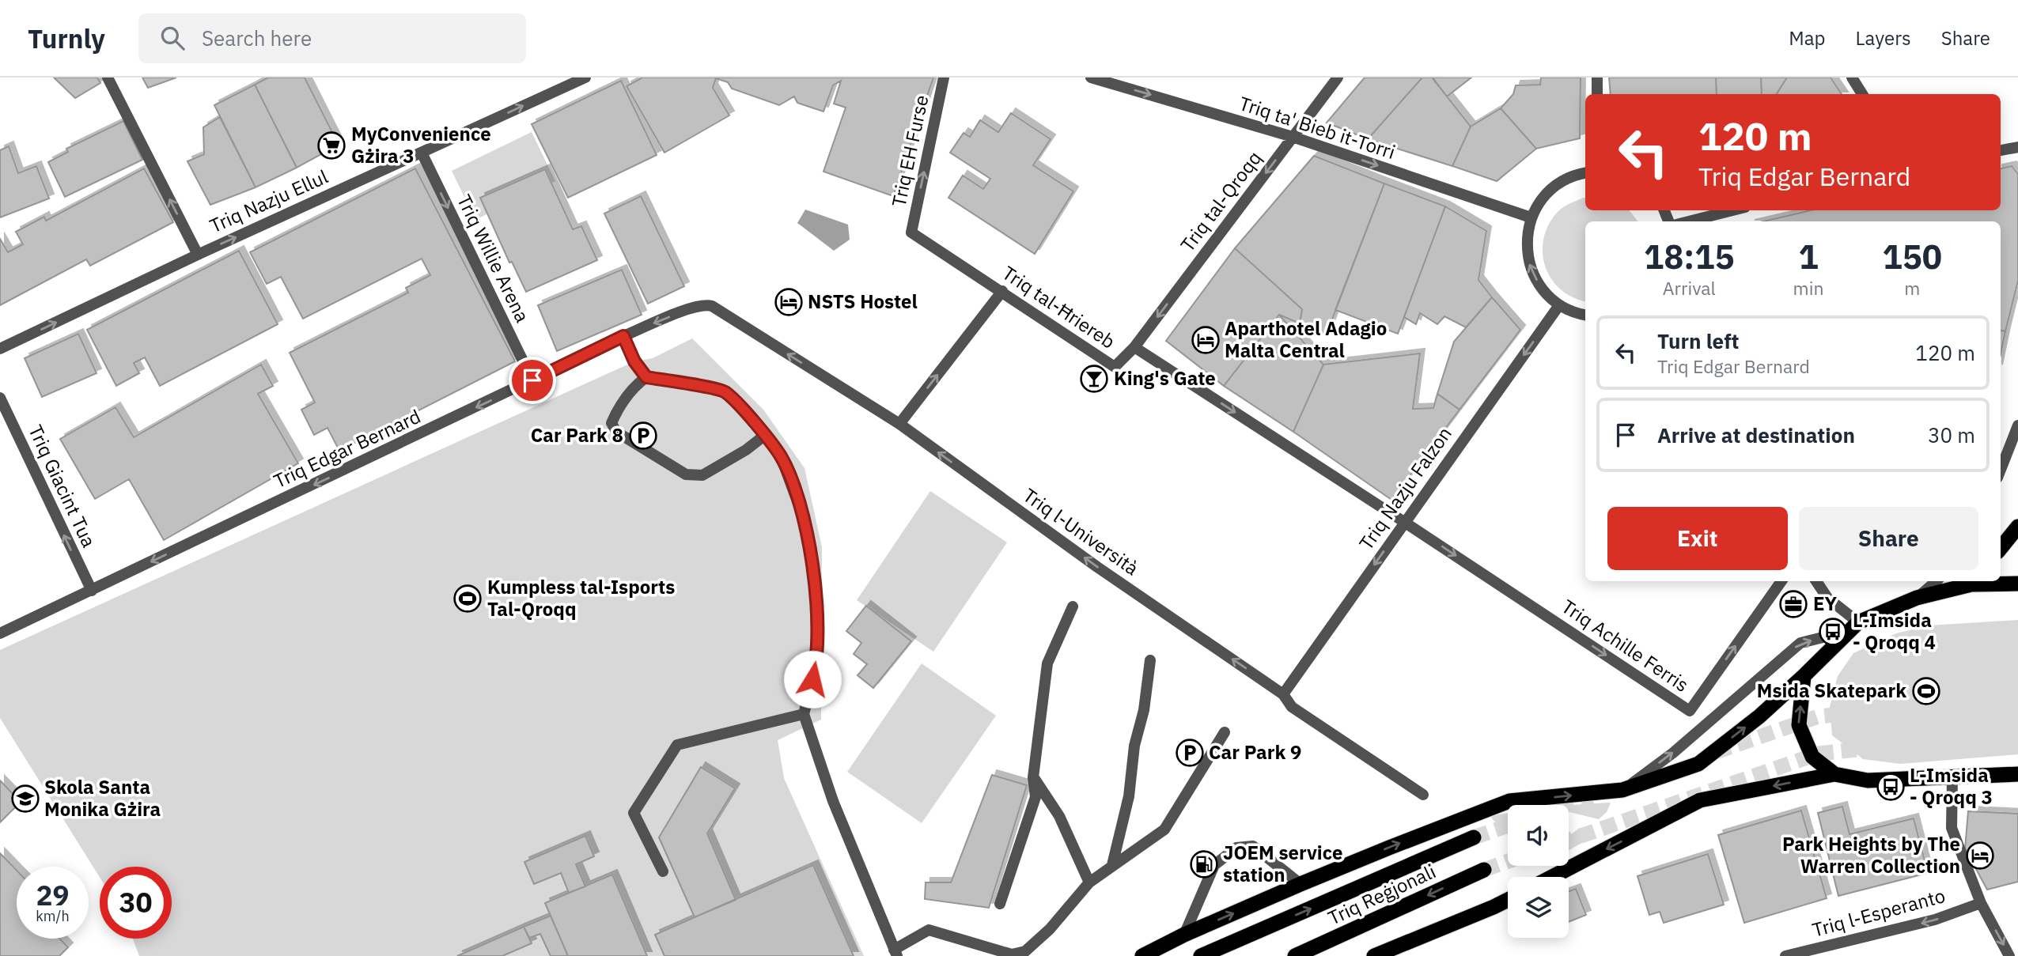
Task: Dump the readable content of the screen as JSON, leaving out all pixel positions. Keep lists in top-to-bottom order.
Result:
{
  "streets": {
    "highway": ["Triq Reġjonali"],
    "street": [
      "Triq ta' Bieb it-Torri",
      "Triq EH Furse",
      "Triq Nazju Ellul",
      "Triq tal-Qroqq",
      "Triq Willie Arena",
      "Triq tal-Ħriereb",
      "Triq Edgar Bernard",
      "Triq Giacint Tua",
      "Triq Nazju Falzon",
      "Triq l-Università",
      "Triq Achille Ferris",
      "Triq l-Esperanto"
    ]
  },
  "crossings": [
    ["Triq ta' Bieb it-Torri", "Triq tal-Qroqq"],
    ["Triq EH Furse", "Triq tal-Ħriereb"],
    ["Triq Nazju Ellul", "Triq Willie Arena"],
    ["Triq tal-Qroqq", "Triq tal-Ħriereb"],
    ["Triq Willie Arena", "Triq Edgar Bernard"],
    ["Triq tal-Ħriereb", "Triq Nazju Falzon"],
    ["Triq tal-Ħriereb", "Triq Achille Ferris"],
    ["Triq Edgar Bernard", "Triq Giacint Tua"],
    ["Triq Edgar Bernard", "Triq l-Università"],
    ["Triq Nazju Falzon", "Triq l-Università"],
    ["Triq Nazju Falzon", "Triq Achille Ferris"]
  ],
  "one_way": [
    "Triq ta' Bieb it-Torri",
    "Triq EH Furse",
    "Triq Nazju Ellul",
    "Triq tal-Qroqq",
    "Triq Willie Arena",
    "Triq tal-Ħriereb",
    "Triq Edgar Bernard",
    "Triq Giacint Tua",
    "Triq Nazju Falzon",
    "Triq l-Università",
    "Triq l-Esperanto"
  ],
  "places": {
    "supermarket": ["MyConvenience Gżira 3"],
    "hotel": ["NSTS Hostel", "Aparthotel Adagio Malta Central", "Park Heights by The Warren Collection"],
    "bar": ["King's Gate"],
    "parking": ["Car Park 8", "Car Park 9"],
    "sports": ["Kumpless tal-Isports Tal-Qroqq", "Msida Skatepark"],
    "office": ["EY"],
    "bus stop": ["L-Imsida - Qroqq 4", "L-Imsida - Qroqq 3"],
    "school or university": ["Skola Santa Monika Gżira"],
    "fuel station": ["JOEM service station"]
  },
  "page": {
    "header": "Turnly",
    "search": "Search here",
    "nav": ["Map", "Layers", "Share"],
    "turn": ["120 m", "Triq Edgar Bernard"],
    "eta": [
      "18:15",
      "Arrival",
      "1",
      "min",
      "150",
      "m"
    ],
    "list": [
      {
        "name": "Turn left",
        "note": "Triq Edgar Bernard",
        "value": "120 m"
      },
      {
        "name": "Arrive at destination",
        "value": "30 m"
      }
    ],
    "buttons": ["Exit", "Share"],
    "speed": "29 km/h",
    "limit": "30"
  }
}
